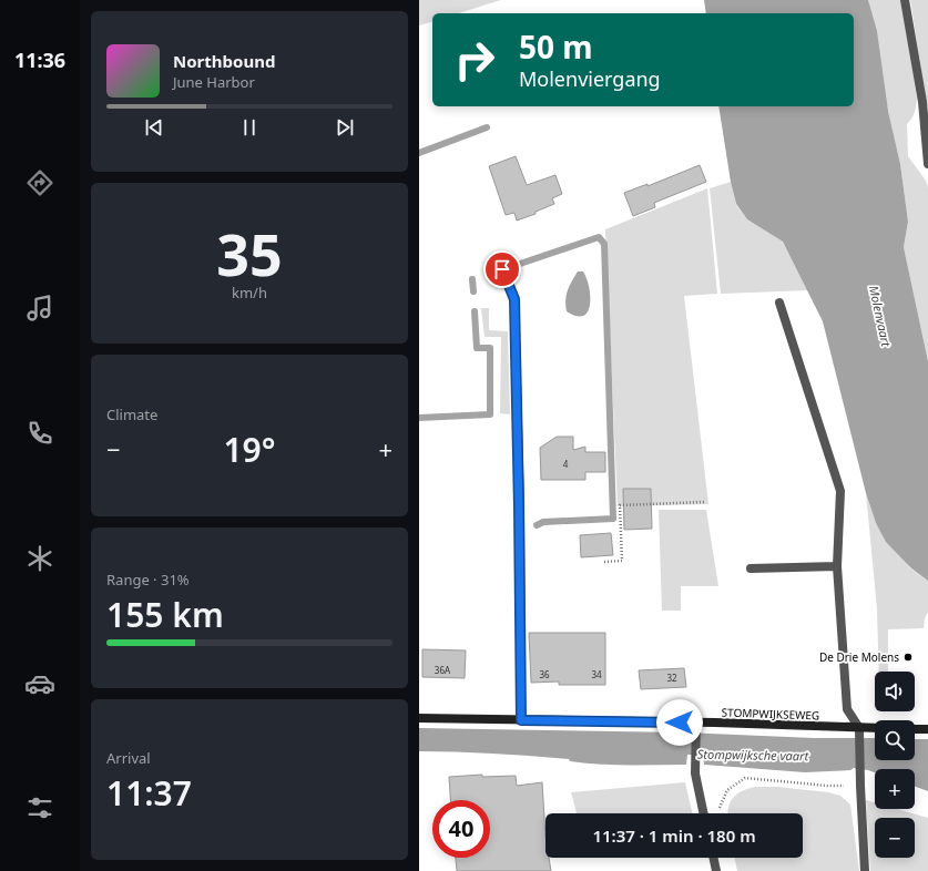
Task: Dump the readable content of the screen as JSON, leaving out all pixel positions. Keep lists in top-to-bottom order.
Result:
{
  "streets": {
    "street": ["STOMPWIJKSEWEG"]
  },
  "water": ["Molenvaart", "Stompwijksche vaart"],
  "places": ["De Drie Molens"],
  "house_numbers": [
    "4",
    "36A",
    "36",
    "34",
    "32"
  ],
  "page": {
    "tabs": "11:36",
    "turn": ["50 m", "Molenviergang"],
    "song": ["Northbound", "June Harbor"],
    "tile": [
      ["35", "km/h"],
      "Climate",
      ["Range · 31%", "155 km"],
      ["Arrival", "11:37"]
    ],
    "heat": ["−", "19°", "+"],
    "map_buttons": ["+", "−"],
    "limit": "40",
    "trip": "11:37 · 1 min · 180 m"
  }
}
